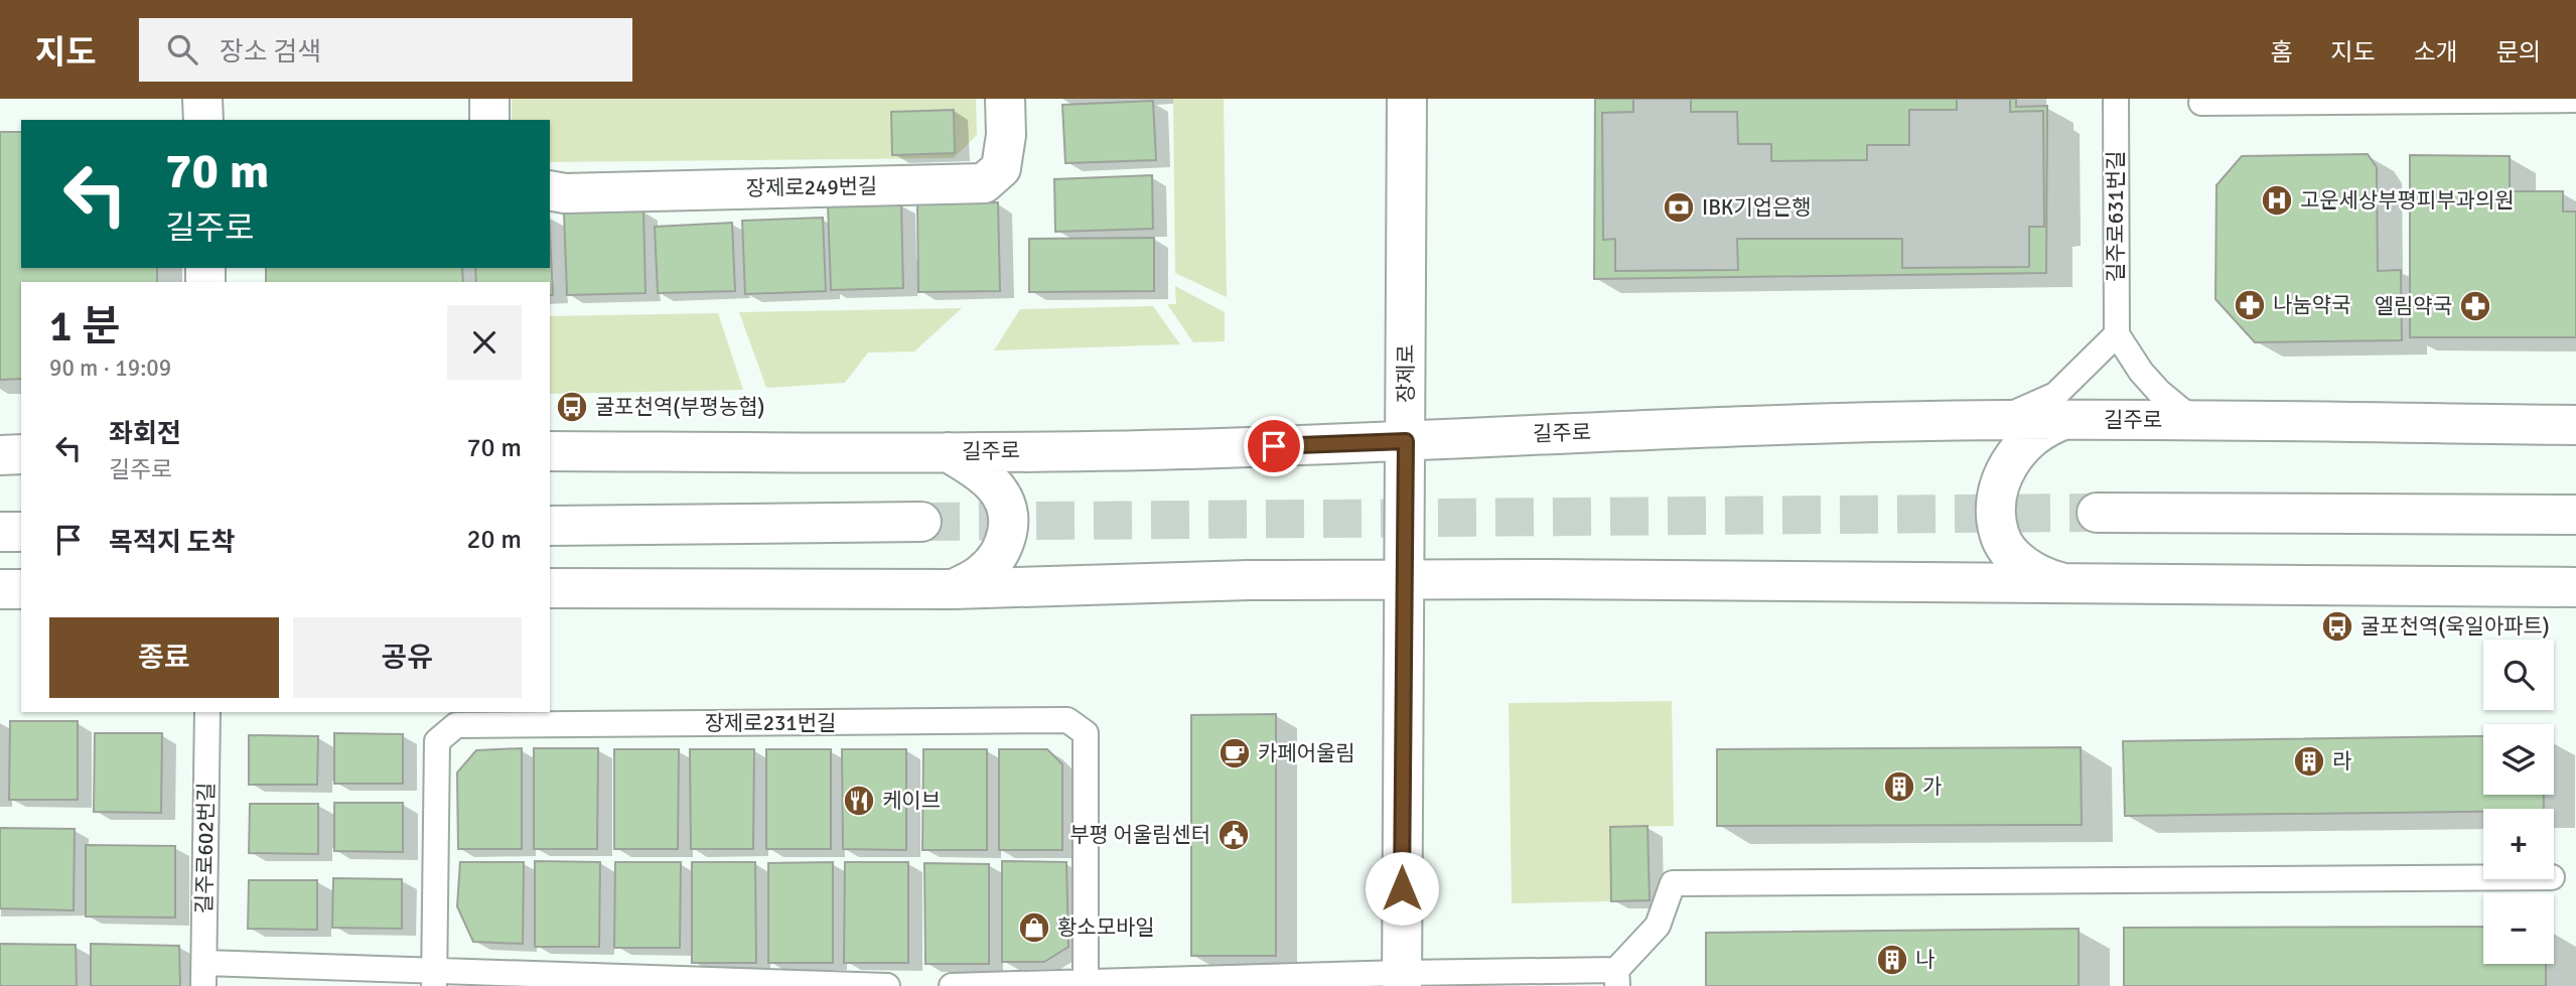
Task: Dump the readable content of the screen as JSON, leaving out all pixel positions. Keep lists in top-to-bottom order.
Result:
{
  "streets": {
    "main road": ["장제로249번길", "장제로", "길주로"],
    "lane": ["길주로631번길", "장제로231번길", "길주로602번길"]
  },
  "crossings": [
    ["장제로", "길주로"]
  ],
  "places": {
    "hospital": ["고운세상부평피부과의원"],
    "bank": ["IBK기업은행"],
    "pharmacy": ["나눔약국", "엘림약국"],
    "bus stop": ["굴포천역(부평농협)", "굴포천역(욱일아파트)"],
    "cafe": ["카페어울림"],
    "building": ["라", "가", "나"],
    "restaurant": ["케이브"],
    "public building": ["부평 어울림센터"],
    "shop": ["황소모바일"]
  },
  "page": {
    "header": "지도",
    "search": "장소 검색",
    "nav": [
      "홈",
      "지도",
      "소개",
      "문의"
    ],
    "turn": ["70 m", "길주로"],
    "heading": ["1 분", "90 m · 19:09"],
    "list": [
      {
        "name": "좌회전",
        "note": "길주로",
        "value": "70 m"
      },
      {
        "name": "목적지 도착",
        "value": "20 m"
      }
    ],
    "buttons": ["종료", "공유"],
    "map_buttons": ["+", "−"]
  }
}
